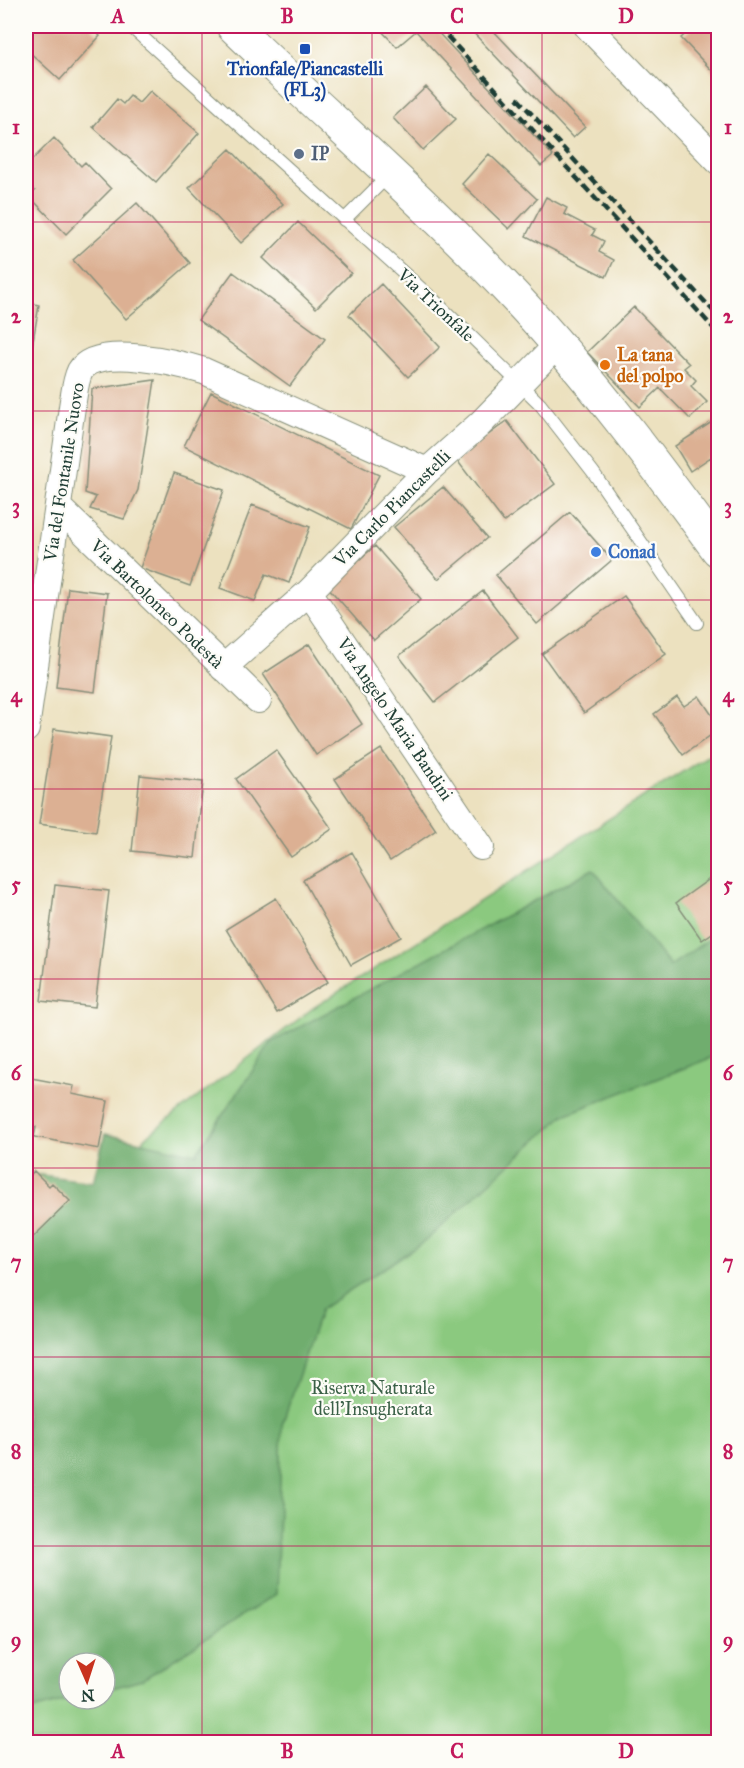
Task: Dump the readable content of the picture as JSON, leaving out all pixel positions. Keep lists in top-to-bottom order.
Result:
{
  "streets": {
    "street": [
      "Via del Fontanile Nuovo",
      "Via Carlo Piancastelli",
      "Via Bartolomeo Podestà",
      "Via Angelo Maria Bandini"
    ],
    "lane": ["Via Trionfale"]
  },
  "crossings": [
    ["Via Trionfale", "Via Carlo Piancastelli"],
    ["Via del Fontanile Nuovo", "Via Carlo Piancastelli"],
    ["Via del Fontanile Nuovo", "Via Bartolomeo Podestà"],
    ["Via Carlo Piancastelli", "Via Bartolomeo Podestà"],
    ["Via Carlo Piancastelli", "Via Angelo Maria Bandini"]
  ],
  "parks": ["Riserva Naturale dell'Insugherata"],
  "places": {
    "transit": ["Trionfale/Piancastelli (FL3)"],
    "other": ["IP", "La tana del polpo", "Conad"]
  },
  "north": "bottom",
  "grid": {
    "columns": [
      "A",
      "B",
      "C",
      "D"
    ],
    "rows": [
      "1",
      "2",
      "3",
      "4",
      "5",
      "6",
      "7",
      "8",
      "9"
    ]
  }
}
